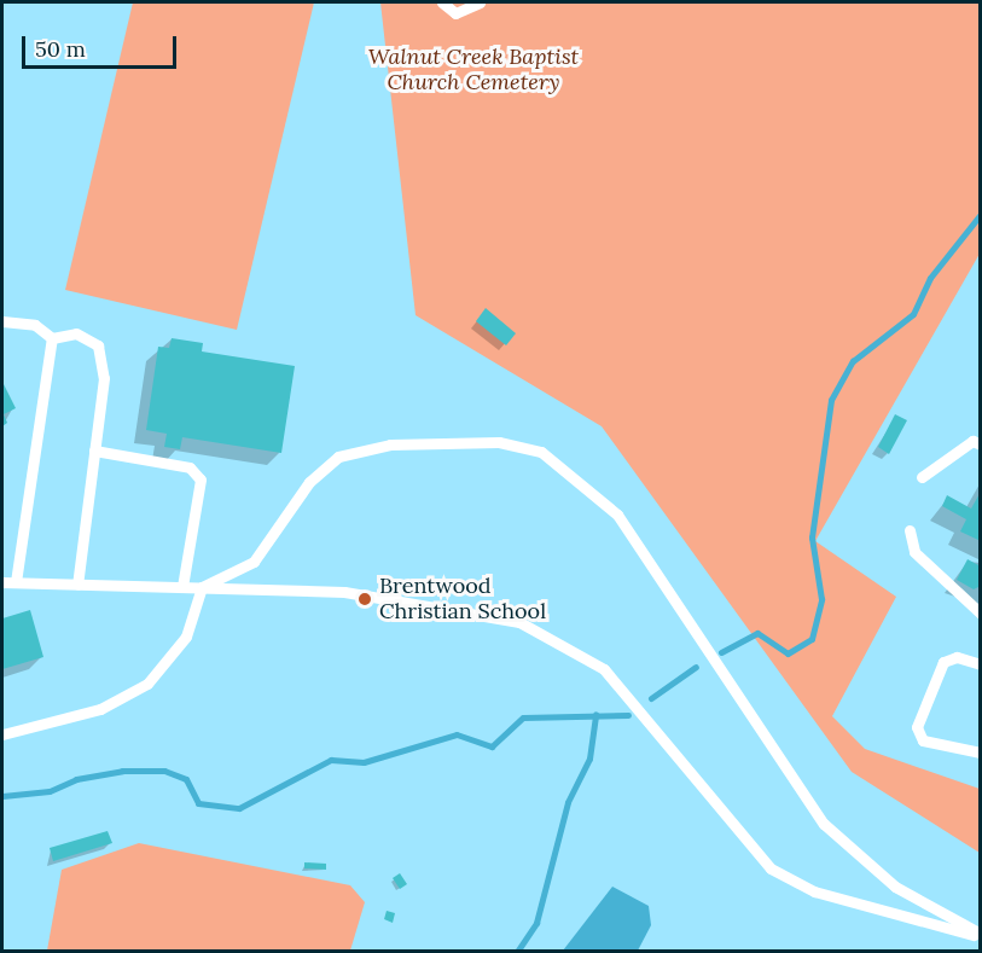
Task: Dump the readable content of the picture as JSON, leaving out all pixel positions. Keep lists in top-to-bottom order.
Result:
{
  "parks": ["Walnut Creek Baptist Church Cemetery"],
  "places": ["Brentwood Christian School"],
  "scale_bar": "50 m"
}
